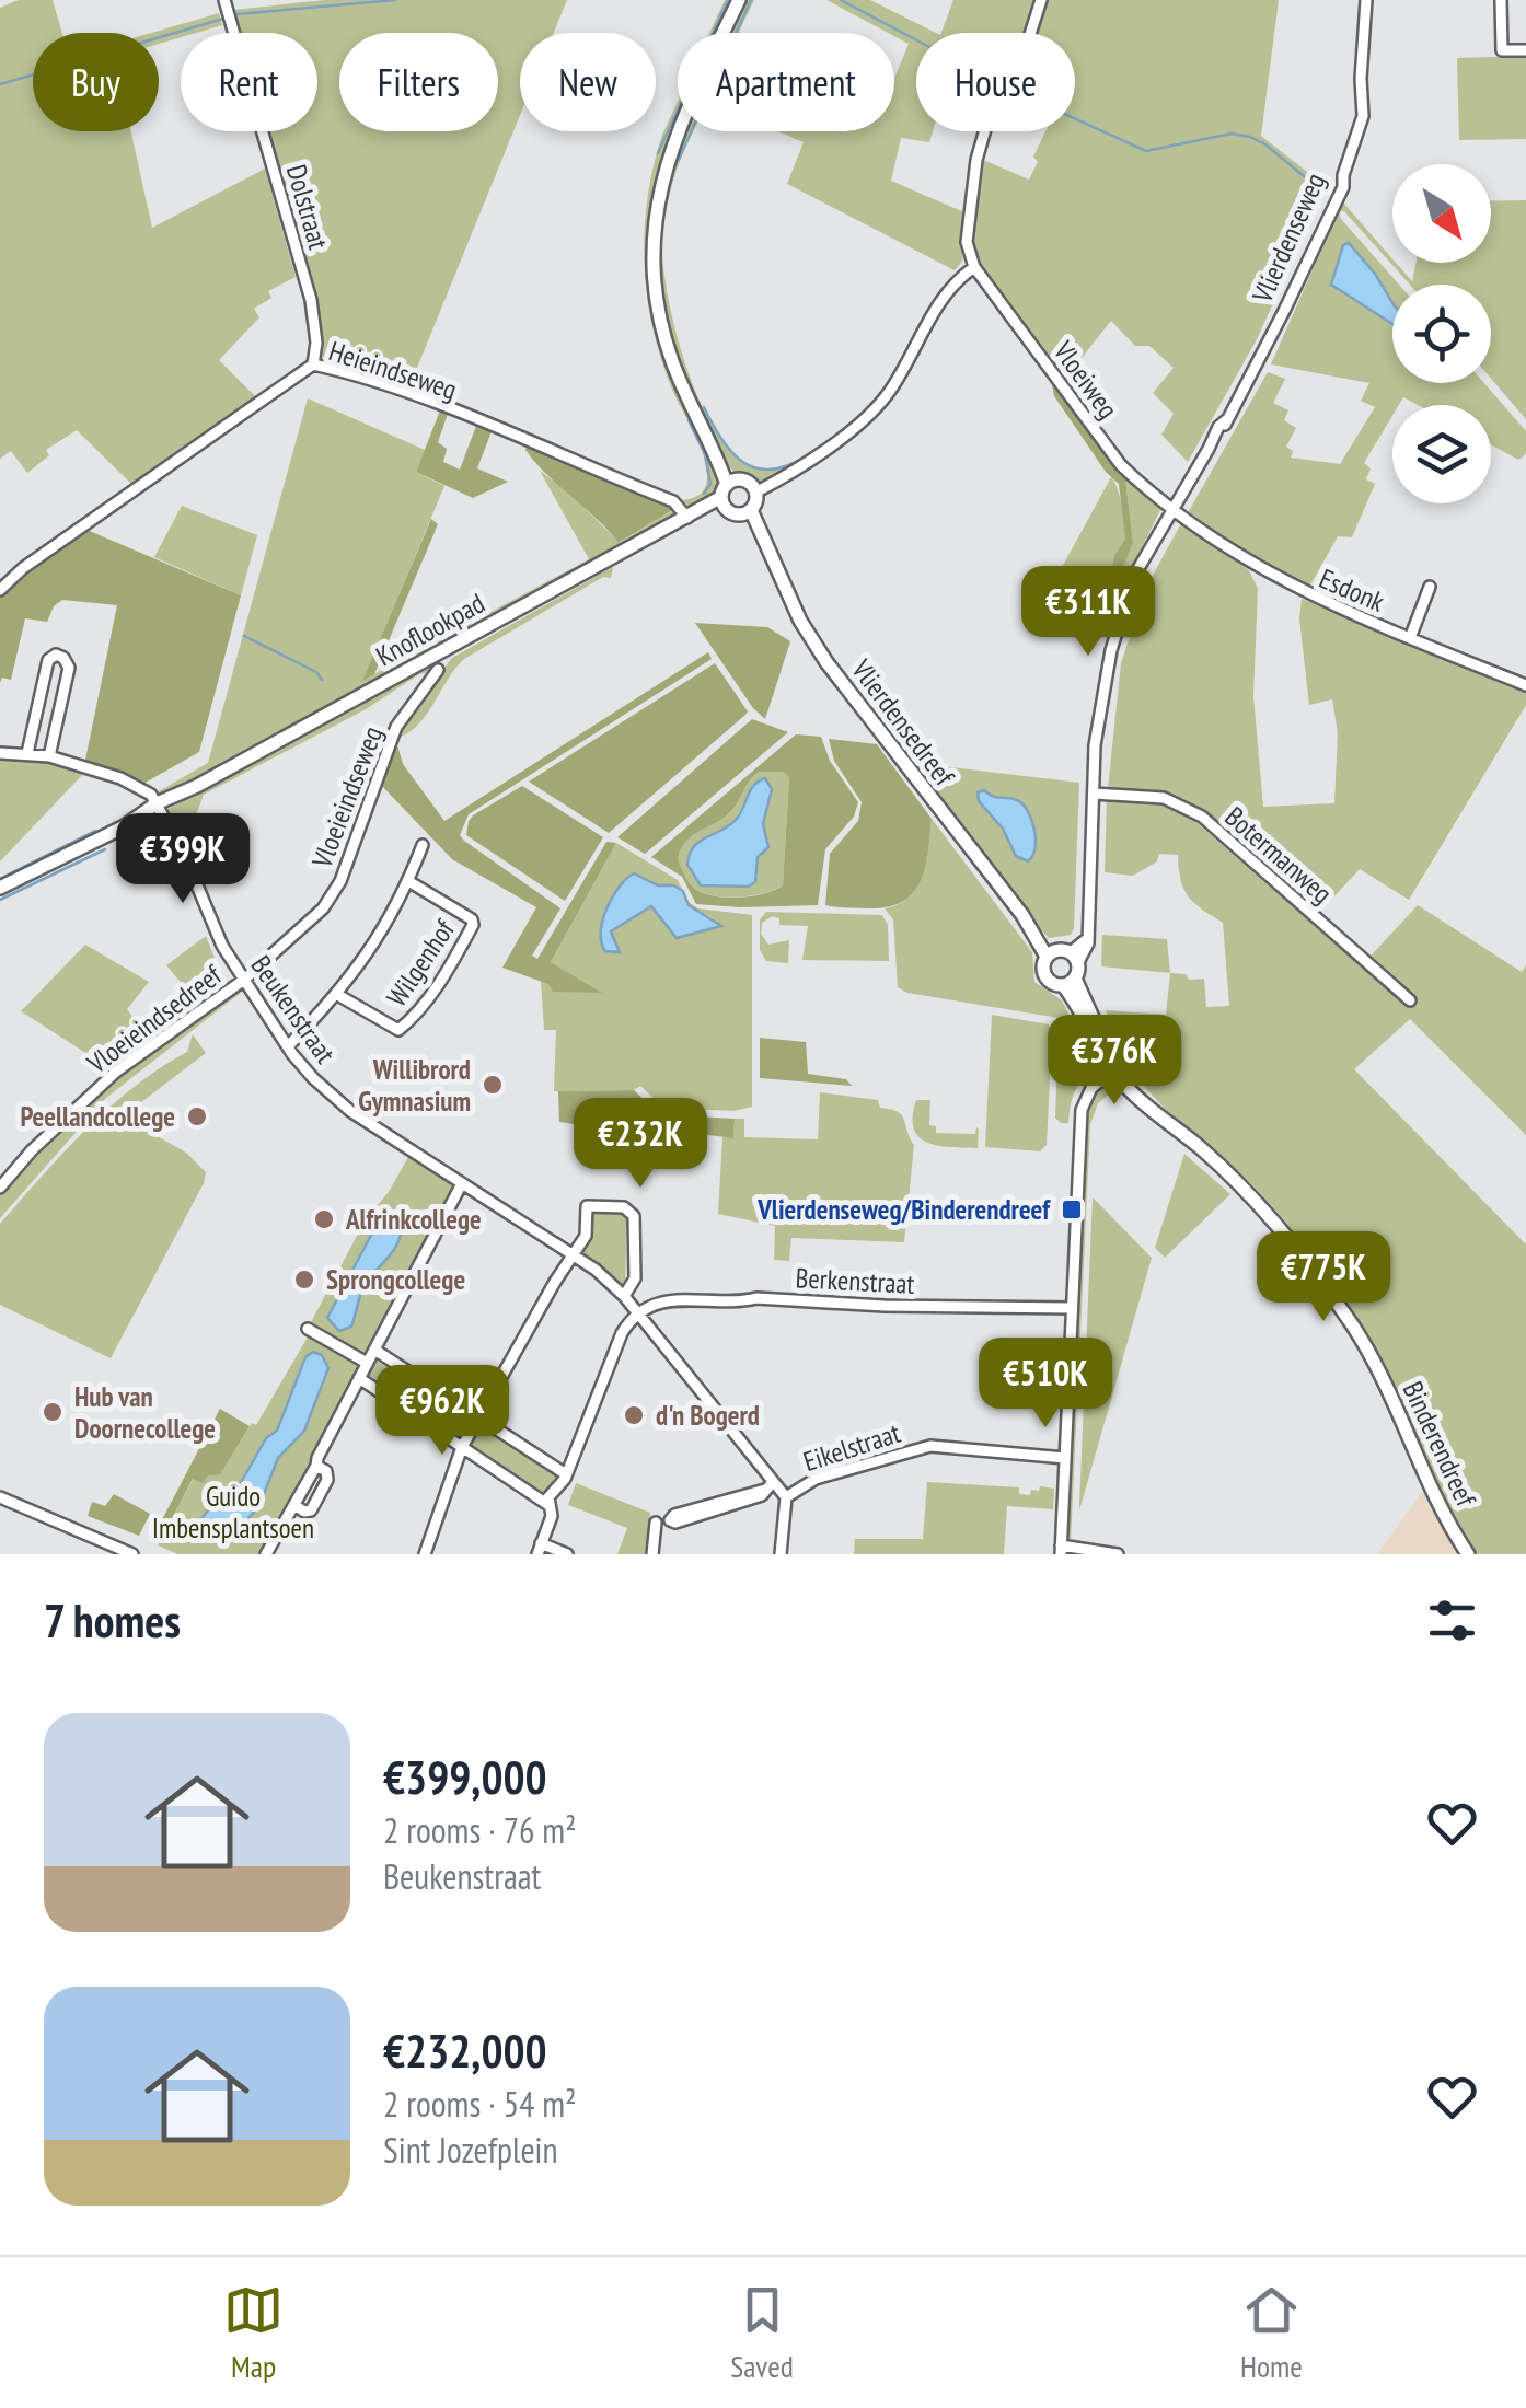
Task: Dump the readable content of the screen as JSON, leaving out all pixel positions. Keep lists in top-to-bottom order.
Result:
{
  "streets": {
    "main road": ["Knoflookpad", "Vlierdensedreef", "Binderendreef"],
    "street": [
      "Dolstraat",
      "Vlierdenseweg",
      "Heieindseweg",
      "Vloeiweg",
      "Esdonk",
      "Vloeieindseweg",
      "Botermanweg",
      "Wilgenhof",
      "Beukenstraat",
      "Vloeieindsedreef",
      "Berkenstraat",
      "Eikelstraat"
    ]
  },
  "crossings": [
    ["Dolstraat", "Heieindseweg"],
    ["Vlierdenseweg", "Vloeiweg"],
    ["Vlierdenseweg", "Esdonk"],
    ["Vlierdenseweg", "Vlierdensedreef"],
    ["Vlierdenseweg", "Botermanweg"],
    ["Heieindseweg", "Knoflookpad"],
    ["Vloeiweg", "Esdonk"],
    ["Knoflookpad", "Beukenstraat"],
    ["Vloeieindseweg", "Beukenstraat"],
    ["Vloeieindseweg", "Vloeieindsedreef"],
    ["Wilgenhof", "Beukenstraat"],
    ["Beukenstraat", "Vloeieindsedreef"],
    ["Beukenstraat", "Berkenstraat"],
    ["Beukenstraat", "Eikelstraat"]
  ],
  "parks": ["Guido Imbensplantsoen"],
  "places": {
    "other": [
      "Willibrord Gymnasium",
      "Peellandcollege",
      "Alfrinkcollege",
      "Sprongcollege",
      "Hub van Doornecollege",
      "d'n Bogerd"
    ],
    "transit": ["Vlierdenseweg/Binderendreef"]
  },
  "north": "bottom right",
  "page": {
    "chip": [
      "Buy",
      "Rent",
      "Filters",
      "New",
      "Apartment",
      "House"
    ],
    "price": [
      "€311K",
      "€399K",
      "€376K",
      "€232K",
      "€775K",
      "€510K",
      "€962K"
    ],
    "heading": "7 homes",
    "list": [
      {
        "name": "€399,000",
        "note": "2 rooms · 76 m² · Beukenstraat"
      },
      {
        "name": "€232,000",
        "note": "2 rooms · 54 m² · Sint Jozefplein"
      }
    ],
    "tabs": ["Map", "Saved", "Home"]
  }
}
